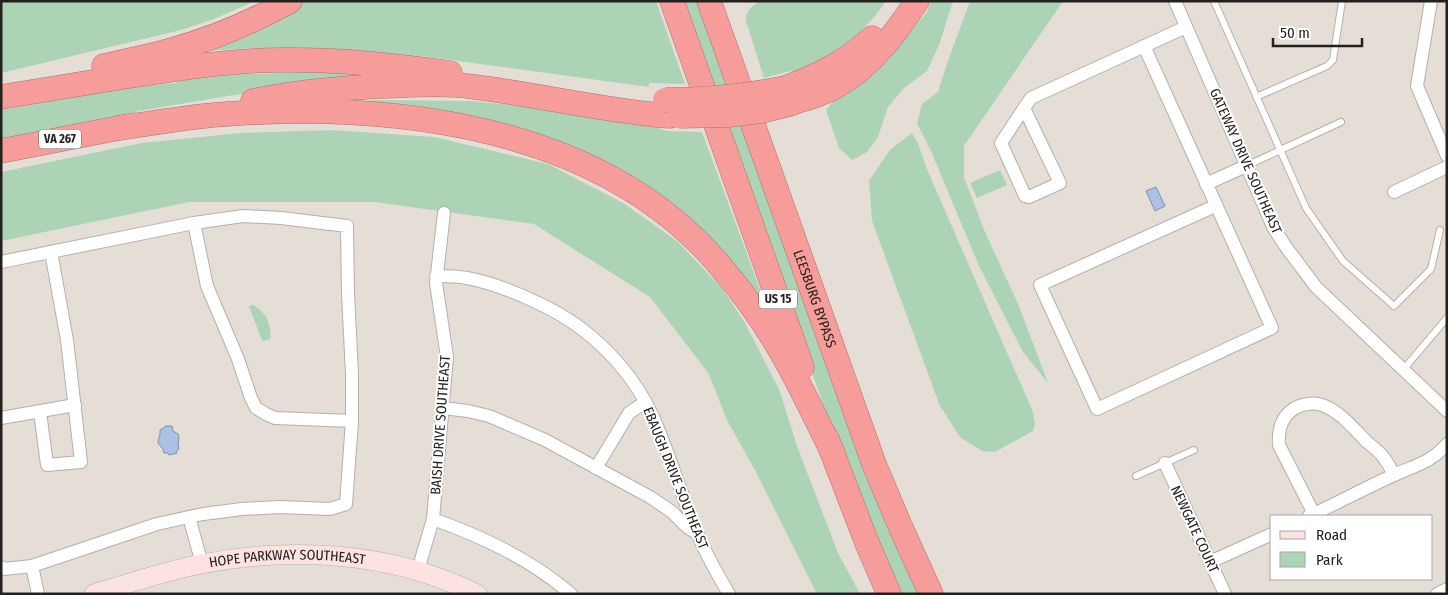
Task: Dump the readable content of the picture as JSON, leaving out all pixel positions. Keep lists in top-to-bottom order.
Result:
{
  "streets": {
    "highway": ["VA 267", "US 15", "LEESBURG BYPASS"],
    "street": [
      "GATEWAY DRIVE SOUTHEAST",
      "BAISH DRIVE SOUTHEAST",
      "EBAUGH DRIVE SOUTHEAST",
      "NEWGATE COURT",
      "HOPE PARKWAY SOUTHEAST"
    ]
  },
  "crossings": [
    ["BAISH DRIVE SOUTHEAST", "EBAUGH DRIVE SOUTHEAST"],
    ["BAISH DRIVE SOUTHEAST", "HOPE PARKWAY SOUTHEAST"]
  ],
  "legend": ["Road", "Park"],
  "scale_bar": "50 m"
}
